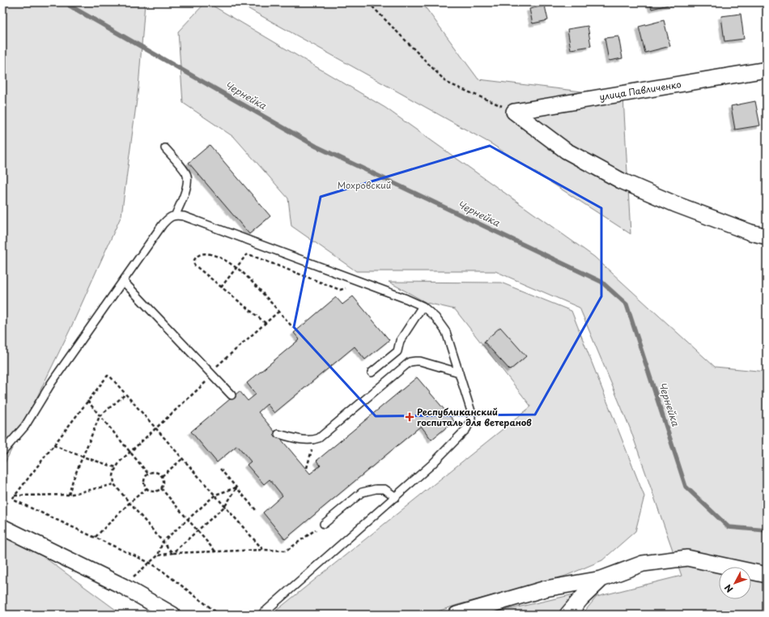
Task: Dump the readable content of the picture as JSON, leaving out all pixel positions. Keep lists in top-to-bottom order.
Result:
{
  "streets": {
    "street": ["улица Павличенко"]
  },
  "water": ["Чернейка"],
  "parks": ["Мохровский"],
  "places": {
    "health": ["Республиканский госпиталь для ветеранов"]
  },
  "north": "bottom left"
}
